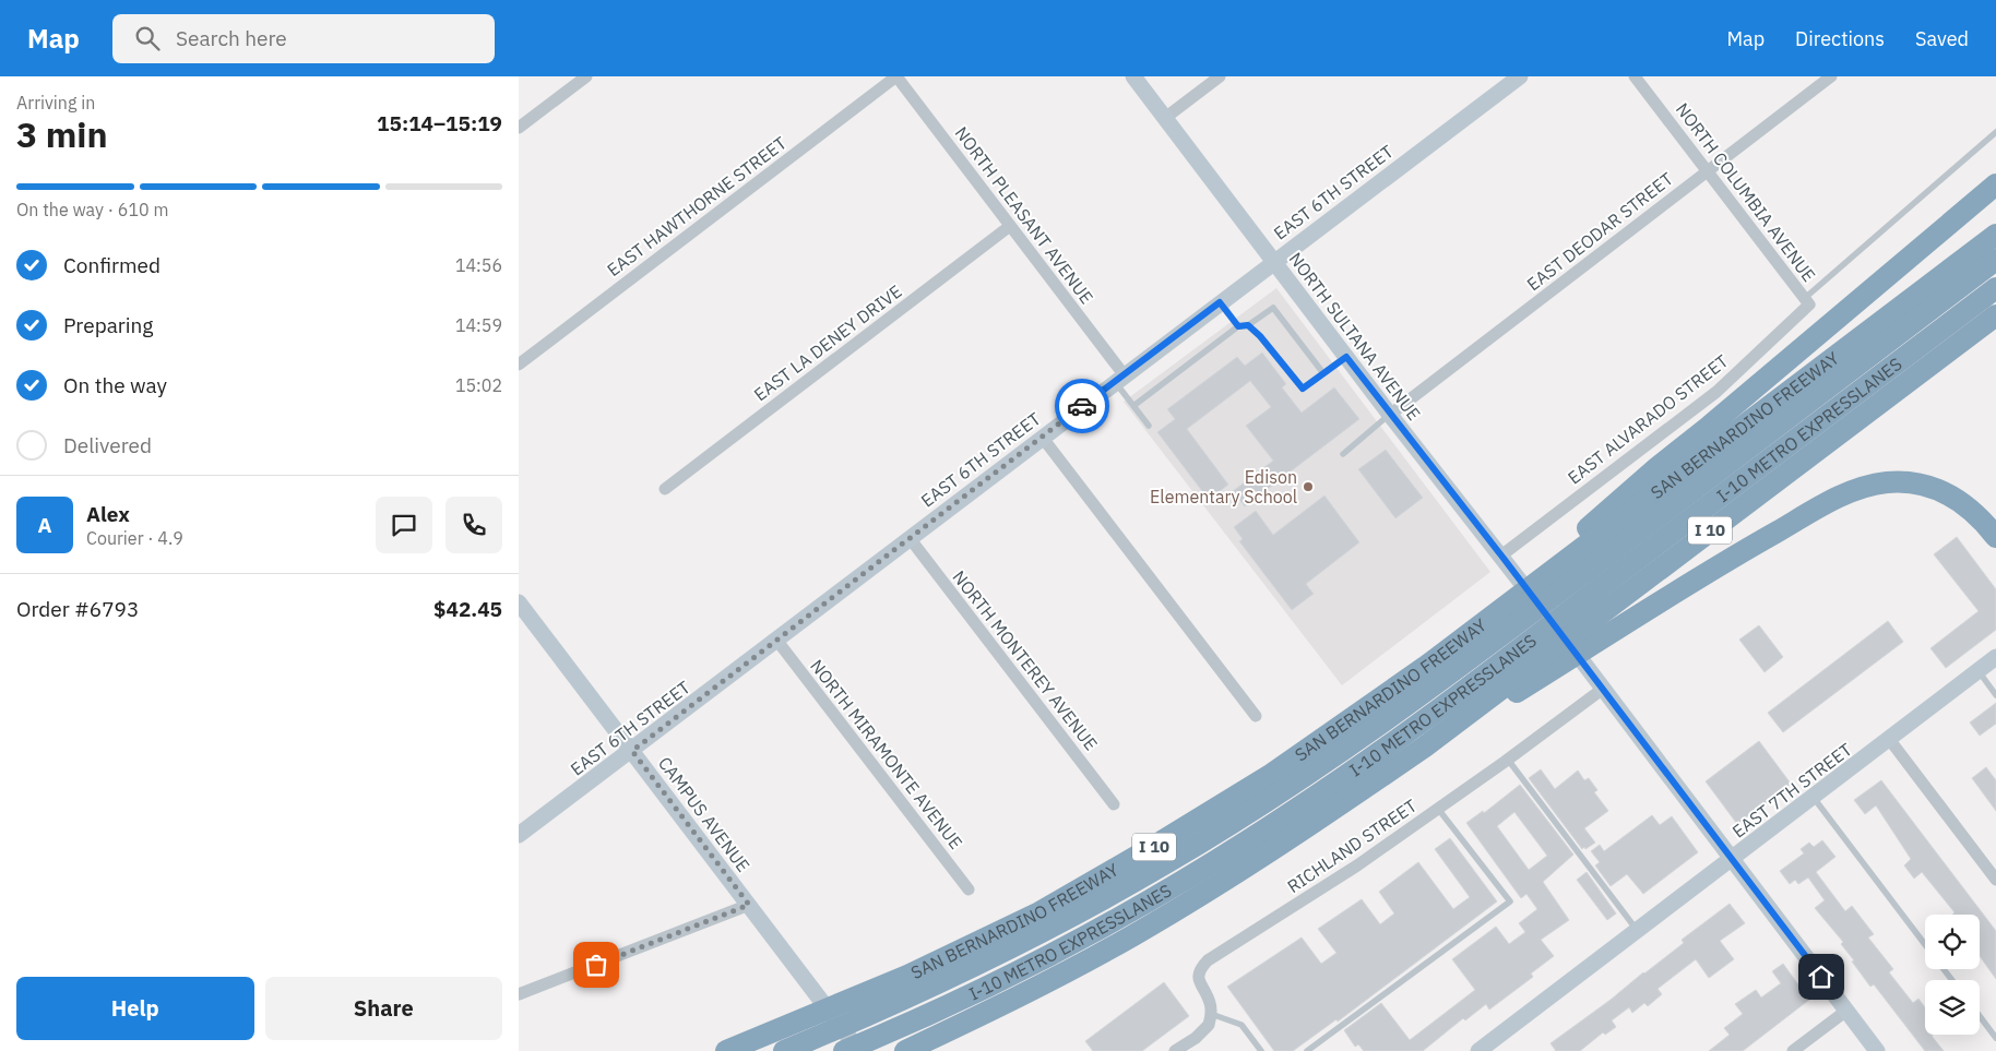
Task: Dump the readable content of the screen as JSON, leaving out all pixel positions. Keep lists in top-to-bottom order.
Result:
{
  "streets": {
    "highway": ["SAN BERNARDINO FREEWAY", "I-10 METRO EXPRESSLANES", "I 10"],
    "street": [
      "EAST 6TH STREET",
      "NORTH COLUMBIA AVENUE",
      "EAST HAWTHORNE STREET",
      "NORTH PLEASANT AVENUE",
      "EAST DEODAR STREET",
      "NORTH SULTANA AVENUE",
      "EAST LA DENEY DRIVE",
      "EAST ALVARADO STREET",
      "NORTH MONTEREY AVENUE",
      "NORTH MIRAMONTE AVENUE",
      "EAST 7TH STREET",
      "CAMPUS AVENUE",
      "RICHLAND STREET"
    ]
  },
  "crossings": [
    ["EAST 6TH STREET", "NORTH PLEASANT AVENUE"],
    ["EAST 6TH STREET", "NORTH SULTANA AVENUE"],
    ["EAST 6TH STREET", "NORTH MONTEREY AVENUE"],
    ["EAST 6TH STREET", "NORTH MIRAMONTE AVENUE"],
    ["EAST 6TH STREET", "CAMPUS AVENUE"],
    ["NORTH COLUMBIA AVENUE", "EAST DEODAR STREET"],
    ["NORTH COLUMBIA AVENUE", "EAST ALVARADO STREET"],
    ["EAST HAWTHORNE STREET", "NORTH PLEASANT AVENUE"],
    ["NORTH PLEASANT AVENUE", "EAST LA DENEY DRIVE"],
    ["EAST DEODAR STREET", "NORTH SULTANA AVENUE"],
    ["NORTH SULTANA AVENUE", "EAST ALVARADO STREET"],
    ["NORTH SULTANA AVENUE", "EAST 7TH STREET"],
    ["NORTH SULTANA AVENUE", "RICHLAND STREET"]
  ],
  "places": ["Edison Elementary School"],
  "page": {
    "header": "Map",
    "search": "Search here",
    "nav": ["Map", "Directions", "Saved"],
    "heading": ["3 min", "Arriving in", "15:14–15:19"],
    "panel": [
      "Alex",
      "Courier · 4.9",
      "Order #6793",
      "$42.45"
    ],
    "bar": "On the way · 610 m",
    "list": [
      ["Confirmed", "14:56"],
      ["Preparing", "14:59"],
      ["On the way", "15:02"],
      "Delivered"
    ],
    "round": "A",
    "buttons": ["Help", "Share"]
  }
}
